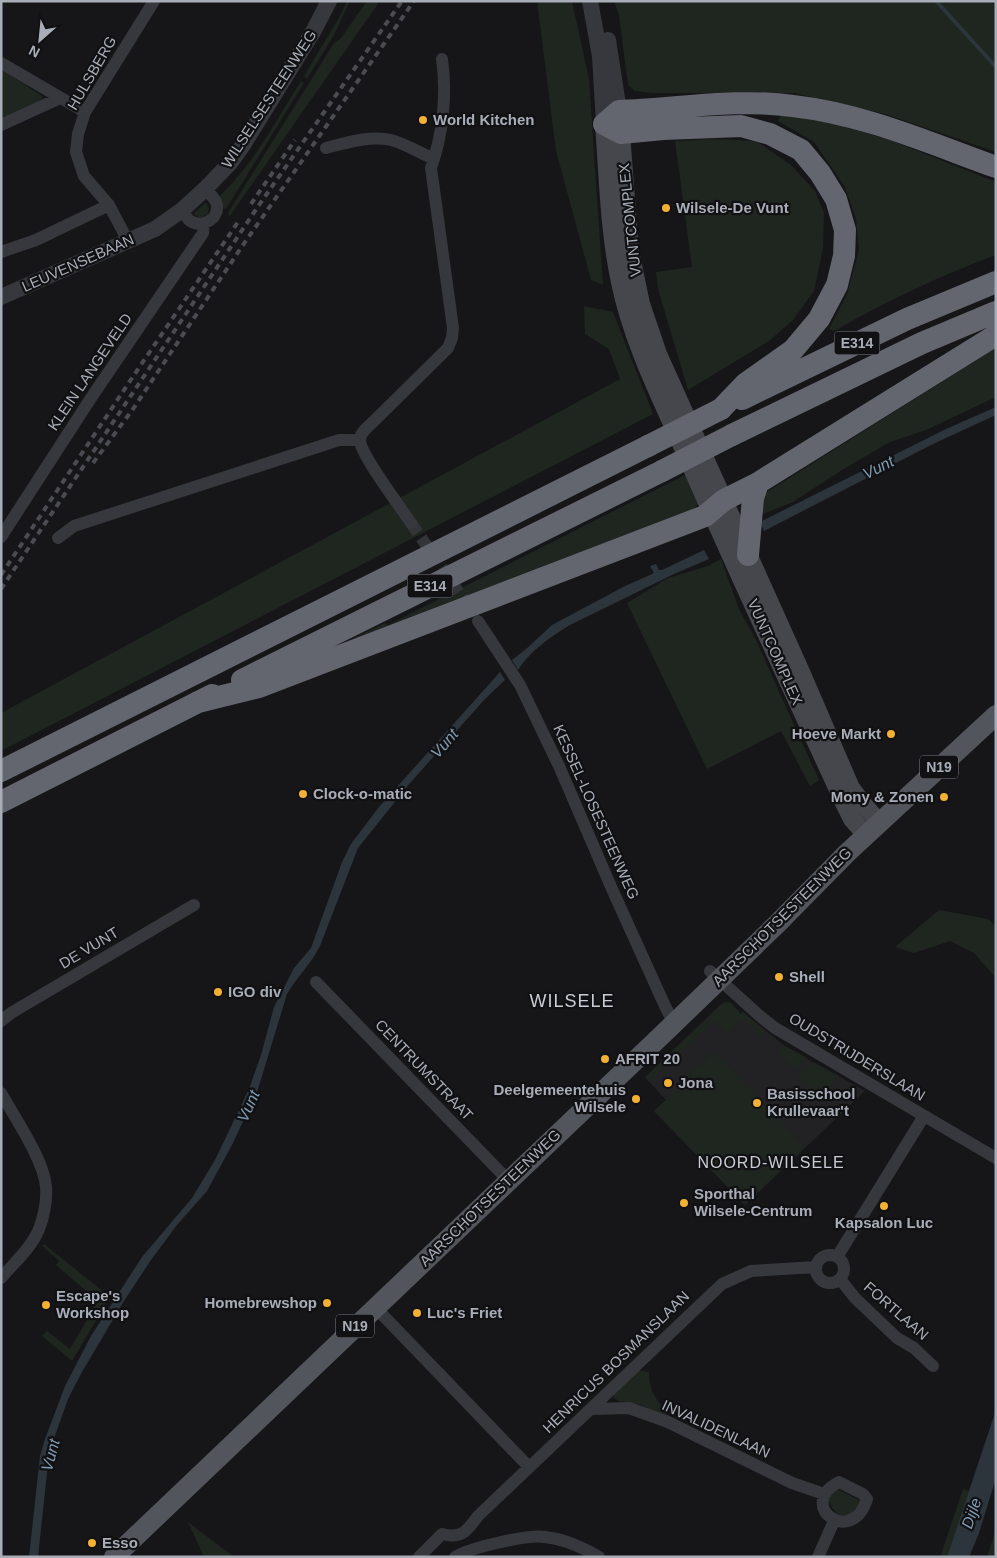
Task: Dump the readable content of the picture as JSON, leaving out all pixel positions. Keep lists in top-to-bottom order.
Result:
{
  "streets": {
    "highway": ["E314"],
    "main road": ["VUNTCOMPLEX", "N19", "AARSCHOTSESTEENWEG"],
    "street": [
      "HULSBERG",
      "WILSELSESTEENWEG",
      "LEUVENSEBAAN",
      "KLEIN LANGEVELD",
      "KESSEL-LOSESTEENWEG",
      "DE VUNT",
      "OUDSTRIJDERSLAAN",
      "CENTRUMSTRAAT",
      "FORTLAAN",
      "HENRICUS BOSMANSLAAN",
      "INVALIDENLAAN"
    ]
  },
  "crossings": [
    ["HULSBERG", "LEUVENSEBAAN"],
    ["WILSELSESTEENWEG", "LEUVENSEBAAN"],
    ["WILSELSESTEENWEG", "KLEIN LANGEVELD"],
    ["VUNTCOMPLEX", "AARSCHOTSESTEENWEG"],
    ["KESSEL-LOSESTEENWEG", "AARSCHOTSESTEENWEG"],
    ["AARSCHOTSESTEENWEG", "OUDSTRIJDERSLAAN"],
    ["AARSCHOTSESTEENWEG", "CENTRUMSTRAAT"],
    ["FORTLAAN", "HENRICUS BOSMANSLAAN"],
    ["HENRICUS BOSMANSLAAN", "INVALIDENLAAN"]
  ],
  "districts": ["WILSELE", "NOORD-WILSELE"],
  "water": ["Vunt", "Dijle"],
  "places": [
    "World Kitchen",
    "Wilsele-De Vunt",
    "Hoeve Markt",
    "Clock-o-matic",
    "Mony & Zonen",
    "Shell",
    "IGO div",
    "AFRIT 20",
    "Jona",
    "Deelgemeentehuis Wilsele",
    "Basisschool Krullevaar't",
    "Sporthal Wilsele-Centrum",
    "Kapsalon Luc",
    "Homebrewshop",
    "Escape's Workshop",
    "Luc's Friet",
    "Esso"
  ],
  "north": "bottom left"
}
